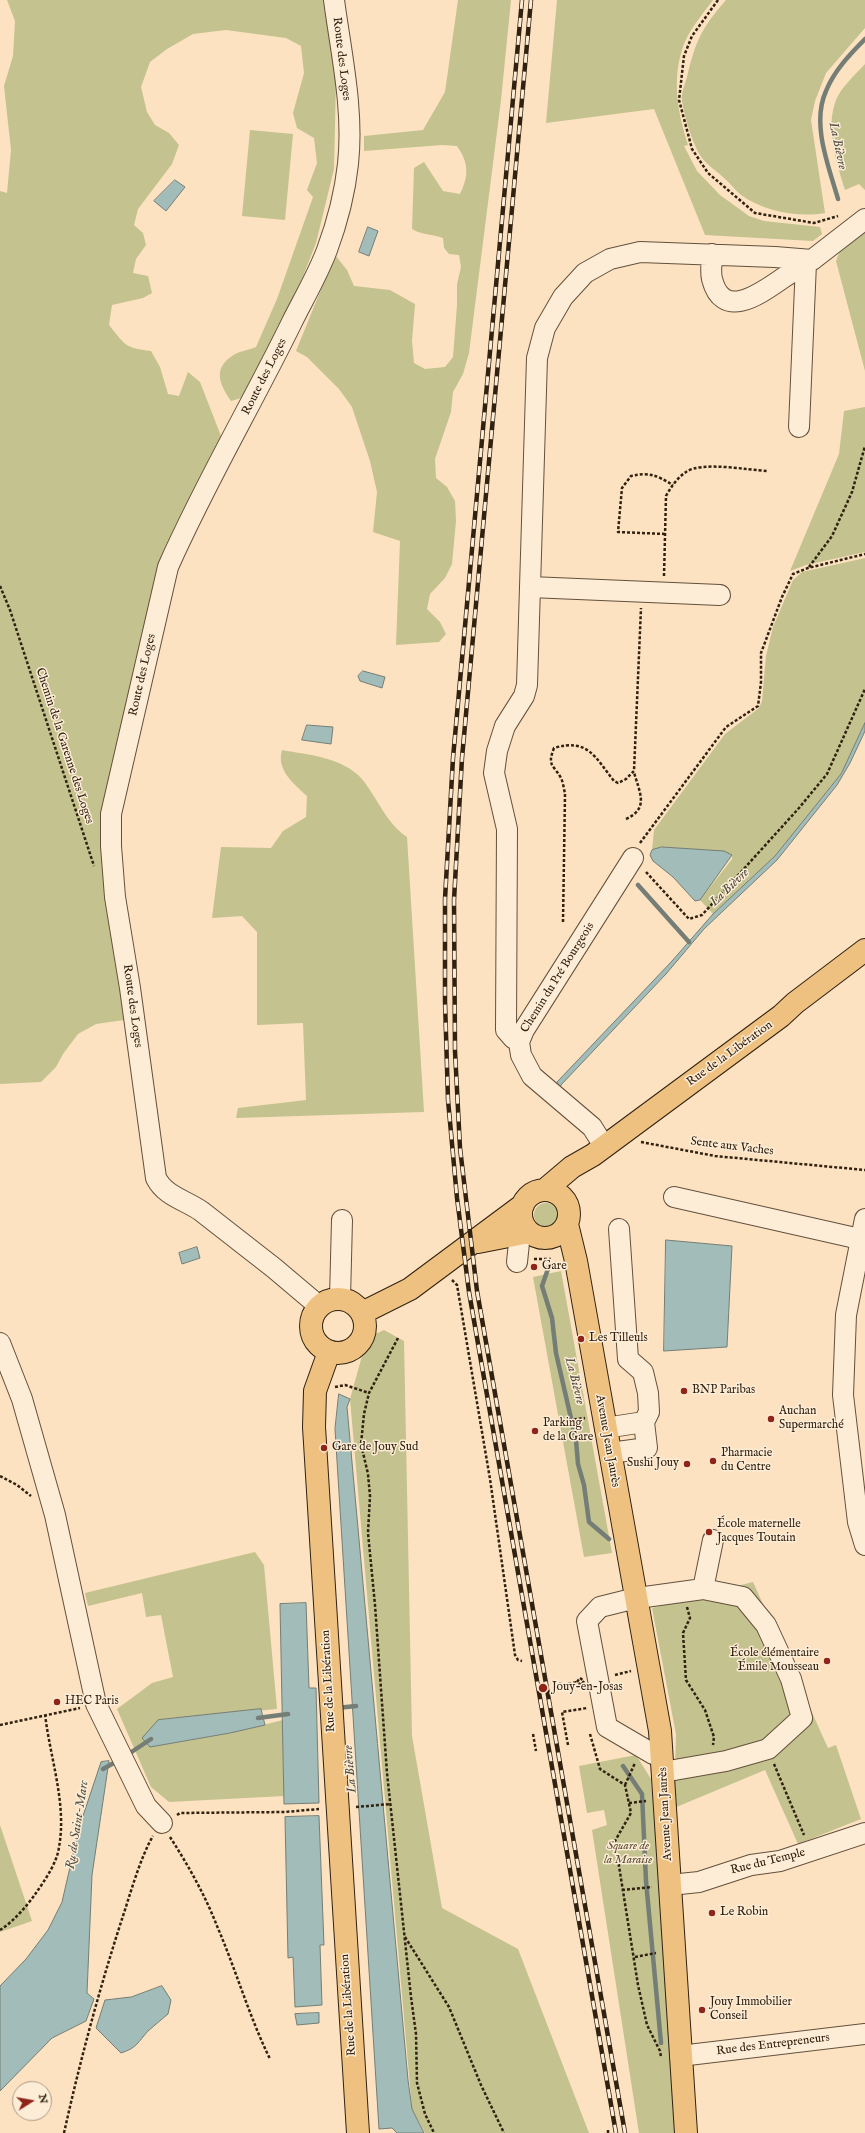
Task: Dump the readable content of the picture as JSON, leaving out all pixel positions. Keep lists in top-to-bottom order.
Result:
{
  "streets": {
    "main road": ["Rue de la Libération", "Avenue Jean Jaurès"],
    "street": [
      "Route des Loges",
      "Chemin du Pré Bourgeois",
      "Rue du Temple",
      "Rue des Entrepreneurs"
    ],
    "path": ["Chemin de la Garenne des Loges", "Sente aux Vaches"]
  },
  "crossings": [
    ["Route des Loges", "Rue de la Libération"],
    ["Chemin du Pré Bourgeois", "Rue de la Libération"],
    ["Rue de la Libération", "Avenue Jean Jaurès"],
    ["Avenue Jean Jaurès", "Rue du Temple"],
    ["Avenue Jean Jaurès", "Rue des Entrepreneurs"]
  ],
  "water": ["La Bièvre", "Ru de Saint-Marc"],
  "parks": ["Square de la Maraise"],
  "places": [
    "Gare",
    "Les Tilleuls",
    "BNP Paribas",
    "Auchan Supermarché",
    "Parking de la Gare",
    "Gare de Jouy Sud",
    "Pharmacie du Centre",
    "Sushi Jouy",
    "École maternelle Jacques Toutain",
    "École élémentaire Émile Mousseau",
    "Jouy-en-Josas",
    "HEC Paris",
    "Le Robin",
    "Jouy Immobilier Conseil"
  ],
  "north": "right"
}
